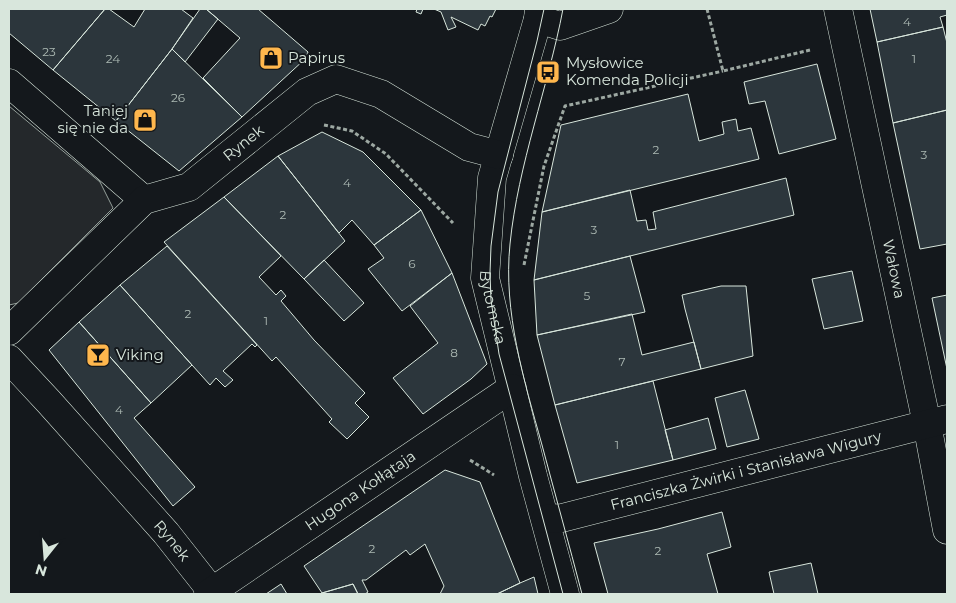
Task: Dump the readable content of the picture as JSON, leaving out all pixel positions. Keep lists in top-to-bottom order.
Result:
{
  "streets": {
    "street": [
      "Rynek",
      "Wałowa",
      "Bytomska",
      "Franciszka Żwirki i Stanisława Wigury",
      "Hugona Kołłątaja"
    ]
  },
  "crossings": [
    ["Rynek", "Bytomska"],
    ["Rynek", "Hugona Kołłątaja"],
    ["Wałowa", "Franciszka Żwirki i Stanisława Wigury"],
    ["Bytomska", "Franciszka Żwirki i Stanisława Wigury"],
    ["Bytomska", "Hugona Kołłątaja"]
  ],
  "places": {
    "shop": ["Papirus", "Taniej się nie da"],
    "bus stop": ["Mysłowice Komenda Policji"],
    "bar": ["Viking"]
  },
  "house_numbers": [
    "4",
    "23",
    "24",
    "1",
    "26",
    "2",
    "3",
    "4",
    "2",
    "3",
    "6",
    "5",
    "2",
    "1",
    "8",
    "7",
    "4",
    "1",
    "2",
    "2"
  ],
  "north": "bottom"
}
